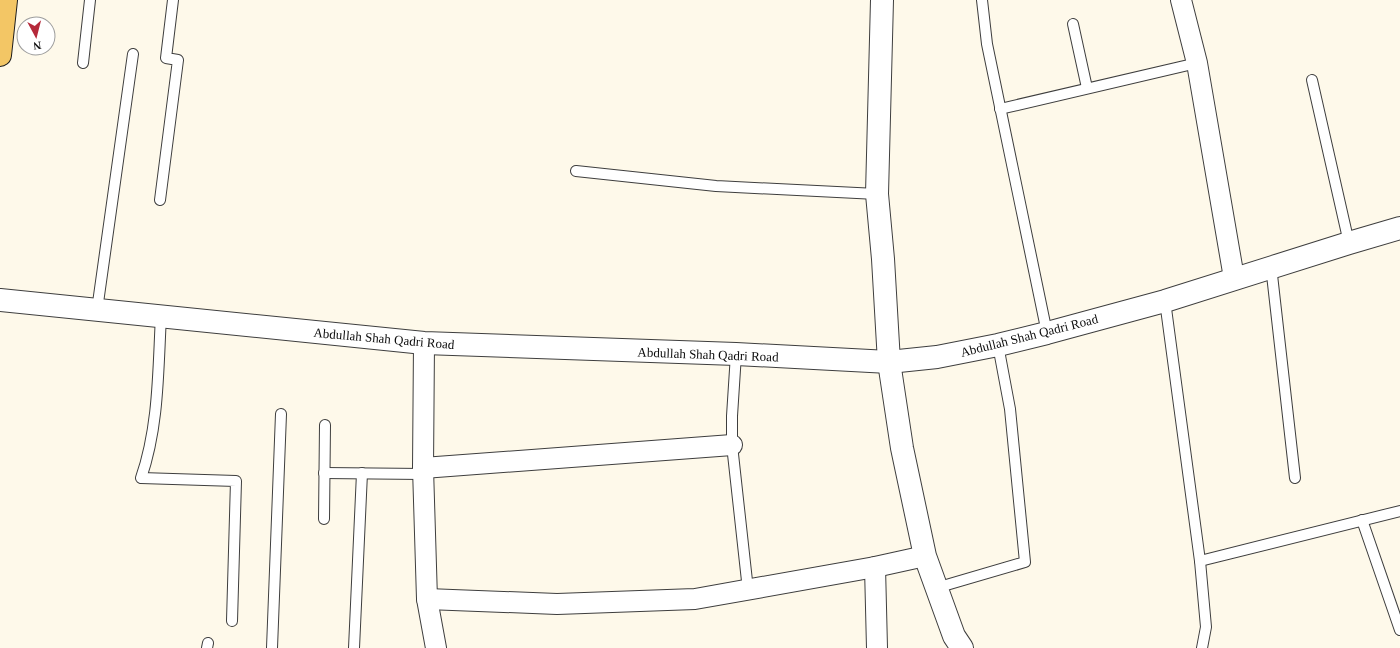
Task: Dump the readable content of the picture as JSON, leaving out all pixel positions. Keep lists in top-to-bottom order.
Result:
{
  "streets": {
    "street": ["Abdullah Shah Qadri Road"]
  },
  "north": "bottom"
}
